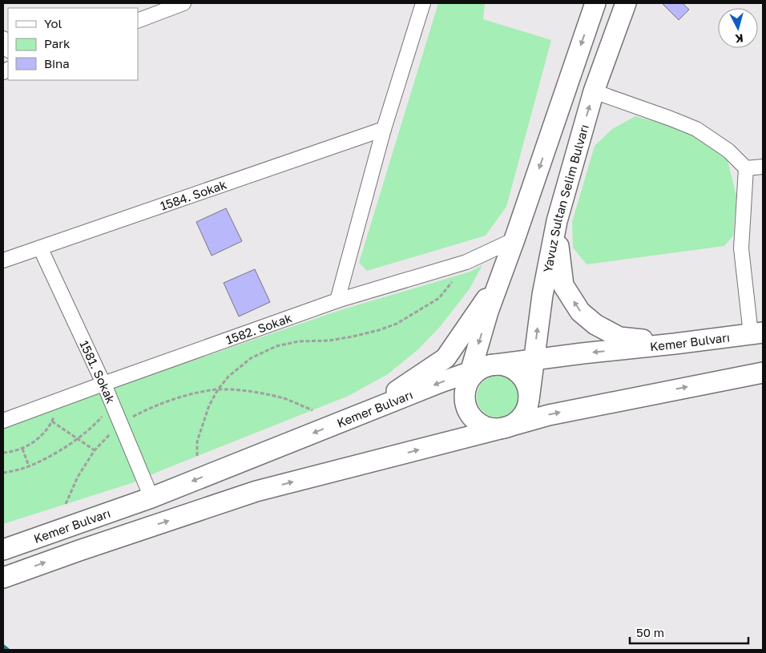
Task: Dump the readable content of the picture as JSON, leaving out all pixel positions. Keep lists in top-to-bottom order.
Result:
{
  "streets": {
    "main road": ["Yavuz Sultan Selim Bulvarı", "Kemer Bulvarı"],
    "street": ["1584. Sokak", "1582. Sokak", "1581. Sokak"]
  },
  "crossings": [
    ["1584. Sokak", "1581. Sokak"],
    ["Yavuz Sultan Selim Bulvarı", "Kemer Bulvarı"],
    ["1582. Sokak", "1581. Sokak"],
    ["Kemer Bulvarı", "1581. Sokak"]
  ],
  "legend": ["Yol", "Park", "Bina"],
  "scale_bar": "50 m",
  "north": "bottom"
}
